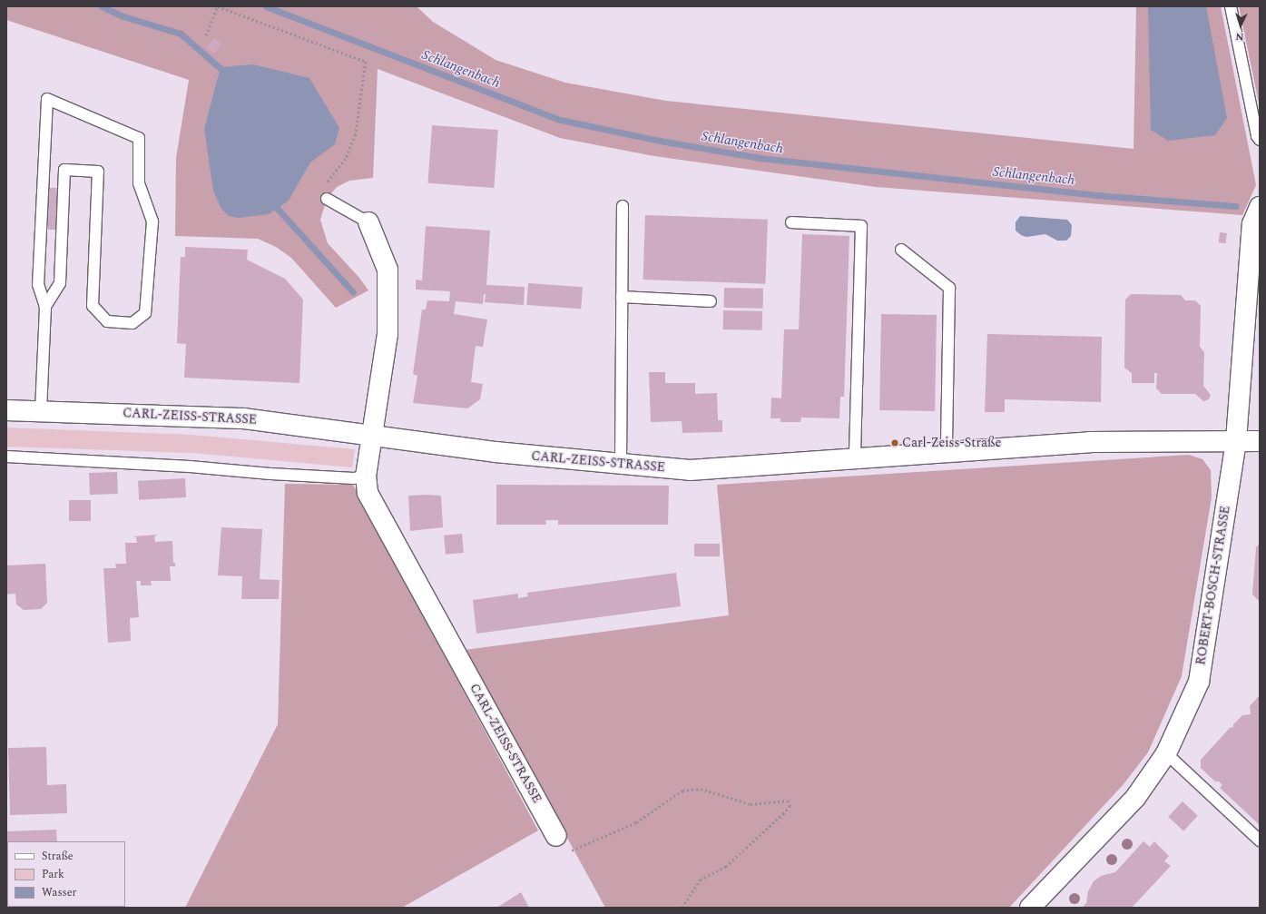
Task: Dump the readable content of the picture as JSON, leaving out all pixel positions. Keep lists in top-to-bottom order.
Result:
{
  "streets": {
    "street": ["CARL-ZEISS-STRASSE", "ROBERT-BOSCH-STRASSE"]
  },
  "crossings": [
    ["CARL-ZEISS-STRASSE", "ROBERT-BOSCH-STRASSE"]
  ],
  "water": ["Schlangenbach"],
  "places": ["Carl-Zeiss-Straße"],
  "legend": ["Straße", "Park", "Wasser"],
  "north": "bottom"
}
